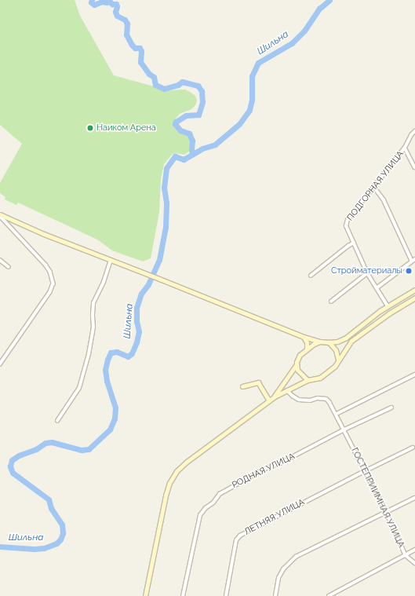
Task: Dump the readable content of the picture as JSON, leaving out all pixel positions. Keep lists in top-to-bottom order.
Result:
{
  "streets": {
    "street": [
      "ПОДГОРНАЯ УЛИЦА",
      "РОДНАЯ УЛИЦА",
      "ГОСТЕПРИИМНАЯ УЛИЦА",
      "ЛЕТНЯЯ УЛИЦА"
    ]
  },
  "crossings": [
    ["РОДНАЯ УЛИЦА", "ГОСТЕПРИИМНАЯ УЛИЦА"],
    ["ГОСТЕПРИИМНАЯ УЛИЦА", "ЛЕТНЯЯ УЛИЦА"]
  ],
  "water": ["Шильна"],
  "places": ["Наиком Арена", "Стройматериалы"]
}
